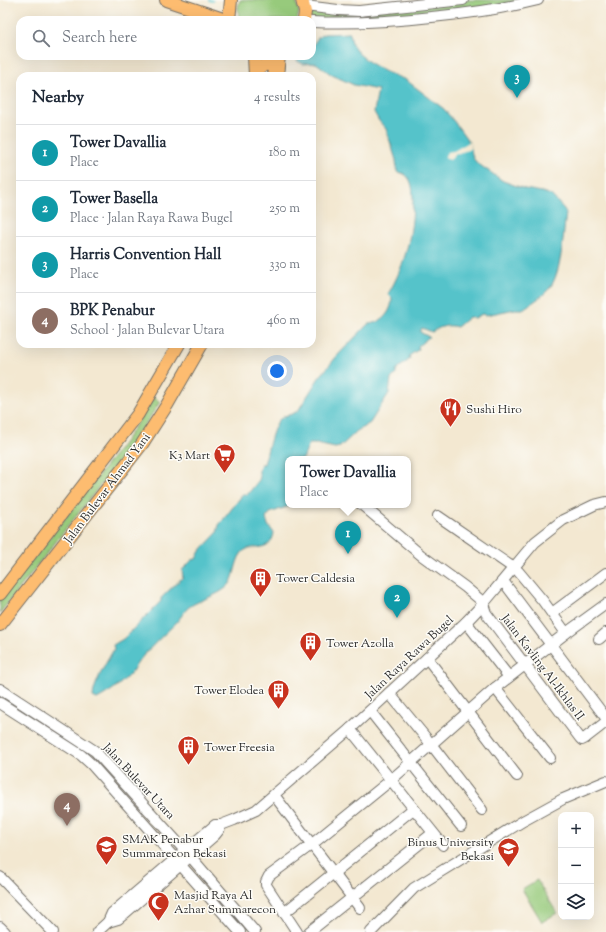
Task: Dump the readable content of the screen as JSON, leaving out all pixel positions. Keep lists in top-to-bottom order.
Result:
{
  "streets": {
    "main road": ["Jalan Bulevar Ahmad Yani"],
    "street": ["Jalan Raya Rawa Bugel", "Jalan Kavling Al-Ikhlas II", "Jalan Bulevar Utara"]
  },
  "crossings": [
    ["Jalan Raya Rawa Bugel", "Jalan Kavling Al-Ikhlas II"],
    ["Jalan Raya Rawa Bugel", "Jalan Bulevar Utara"]
  ],
  "places": {
    "restaurant": ["Sushi Hiro"],
    "supermarket": ["K3 Mart"],
    "building": [
      "Tower Caldesia",
      "Tower Azolla",
      "Tower Elodea",
      "Tower Freesia"
    ],
    "school or university": ["SMAK Penabur Summarecon Bekasi", "Binus University Bekasi"],
    "mosque": ["Masjid Raya Al Azhar Summarecon"]
  },
  "page": {
    "search": "Search here",
    "pins": [
      "3",
      "1",
      "2",
      "4"
    ],
    "heading": ["Nearby", "4 results"],
    "list": [
      {
        "mark": "1",
        "name": "Tower Davallia",
        "note": "Place",
        "value": "180 m"
      },
      {
        "mark": "2",
        "name": "Tower Basella",
        "note": "Place · Jalan Raya Rawa Bugel",
        "value": "250 m"
      },
      {
        "mark": "3",
        "name": "Harris Convention Hall",
        "note": "Place",
        "value": "330 m"
      },
      {
        "mark": "4",
        "name": "BPK Penabur",
        "note": "School · Jalan Bulevar Utara",
        "value": "460 m"
      }
    ],
    "popup": ["Tower Davallia", "Place"],
    "map_buttons": ["+", "−"]
  }
}
